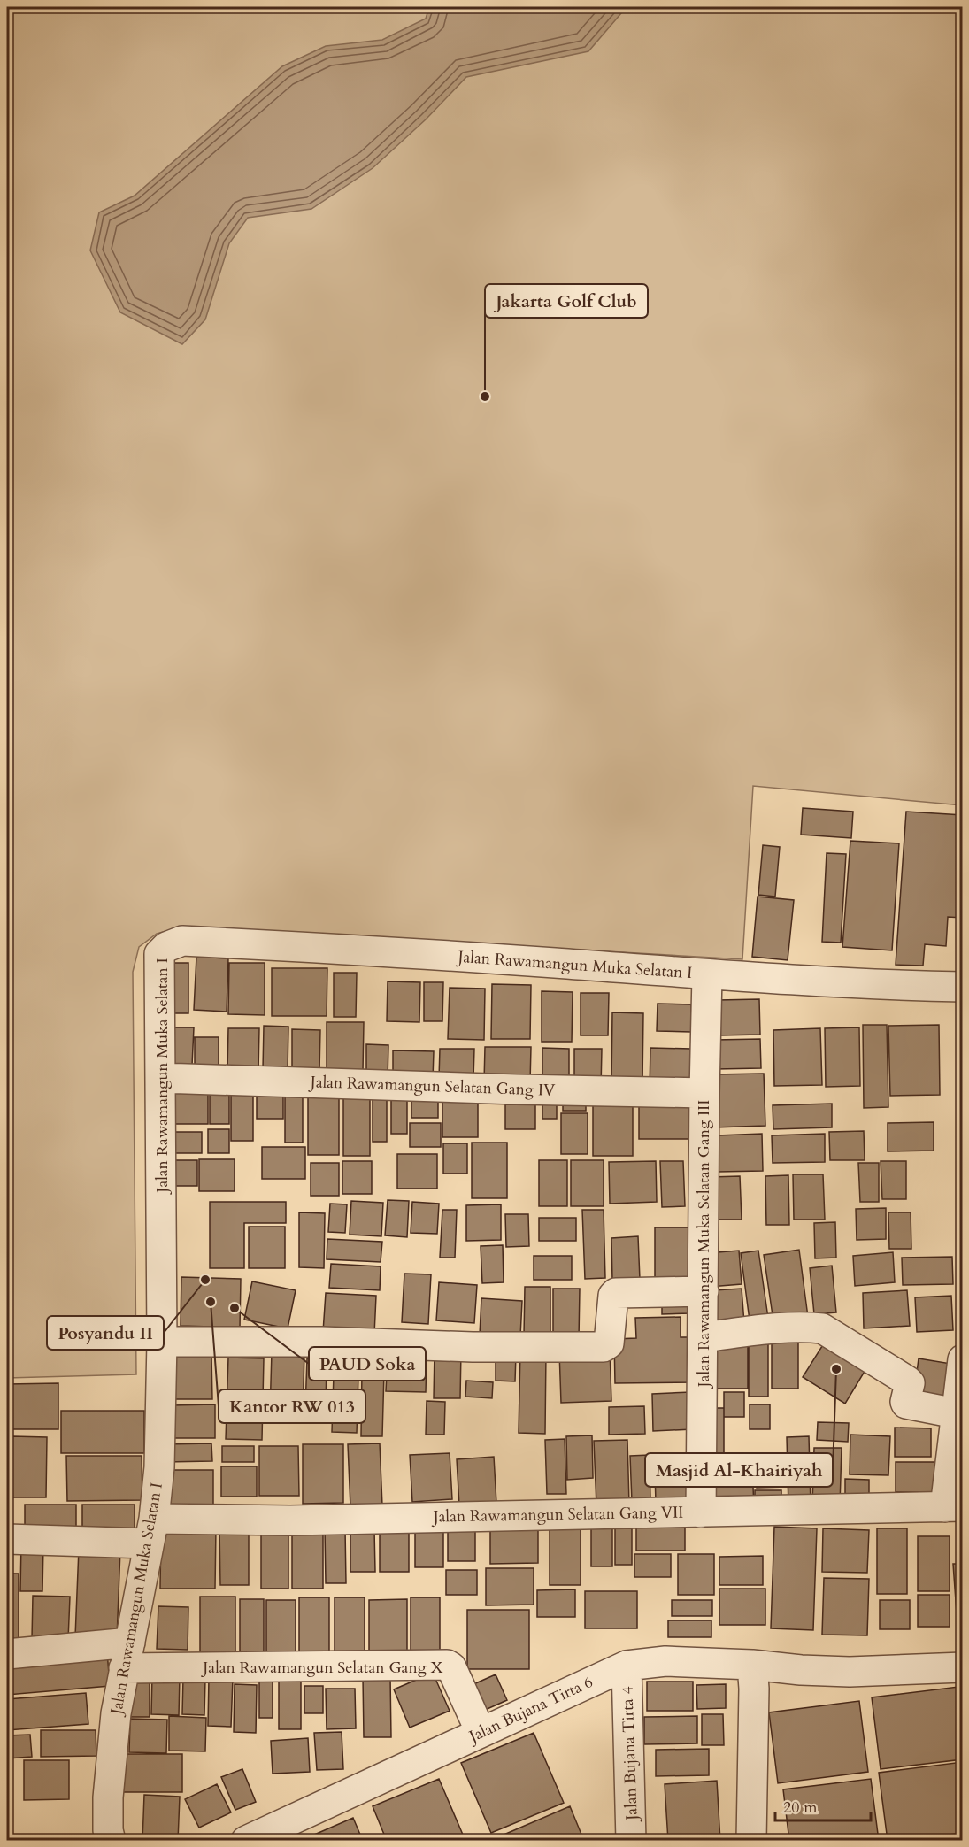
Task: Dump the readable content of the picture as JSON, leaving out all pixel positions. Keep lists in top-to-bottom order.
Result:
{
  "streets": {
    "street": [
      "Jalan Rawamangun Muka Selatan I",
      "Jalan Rawamangun Selatan Gang IV",
      "Jalan Rawamangun Muka Selatan Gang III",
      "Jalan Rawamangun Selatan Gang VII",
      "Jalan Rawamangun Selatan Gang X",
      "Jalan Bujana Tirta 6",
      "Jalan Bujana Tirta 4"
    ]
  },
  "crossings": [
    ["Jalan Rawamangun Muka Selatan I", "Jalan Rawamangun Selatan Gang IV"],
    ["Jalan Rawamangun Muka Selatan I", "Jalan Rawamangun Muka Selatan Gang III"],
    ["Jalan Rawamangun Muka Selatan I", "Jalan Rawamangun Selatan Gang VII"],
    ["Jalan Rawamangun Muka Selatan I", "Jalan Rawamangun Selatan Gang X"],
    ["Jalan Rawamangun Selatan Gang IV", "Jalan Rawamangun Muka Selatan Gang III"],
    ["Jalan Rawamangun Muka Selatan Gang III", "Jalan Rawamangun Selatan Gang VII"],
    ["Jalan Rawamangun Selatan Gang X", "Jalan Bujana Tirta 6"],
    ["Jalan Bujana Tirta 6", "Jalan Bujana Tirta 4"]
  ],
  "places": [
    "Jakarta Golf Club",
    "Posyandu II",
    "Kantor RW 013",
    "PAUD Soka",
    "Masjid Al-Khairiyah"
  ],
  "scale_bar": "20 m"
}
